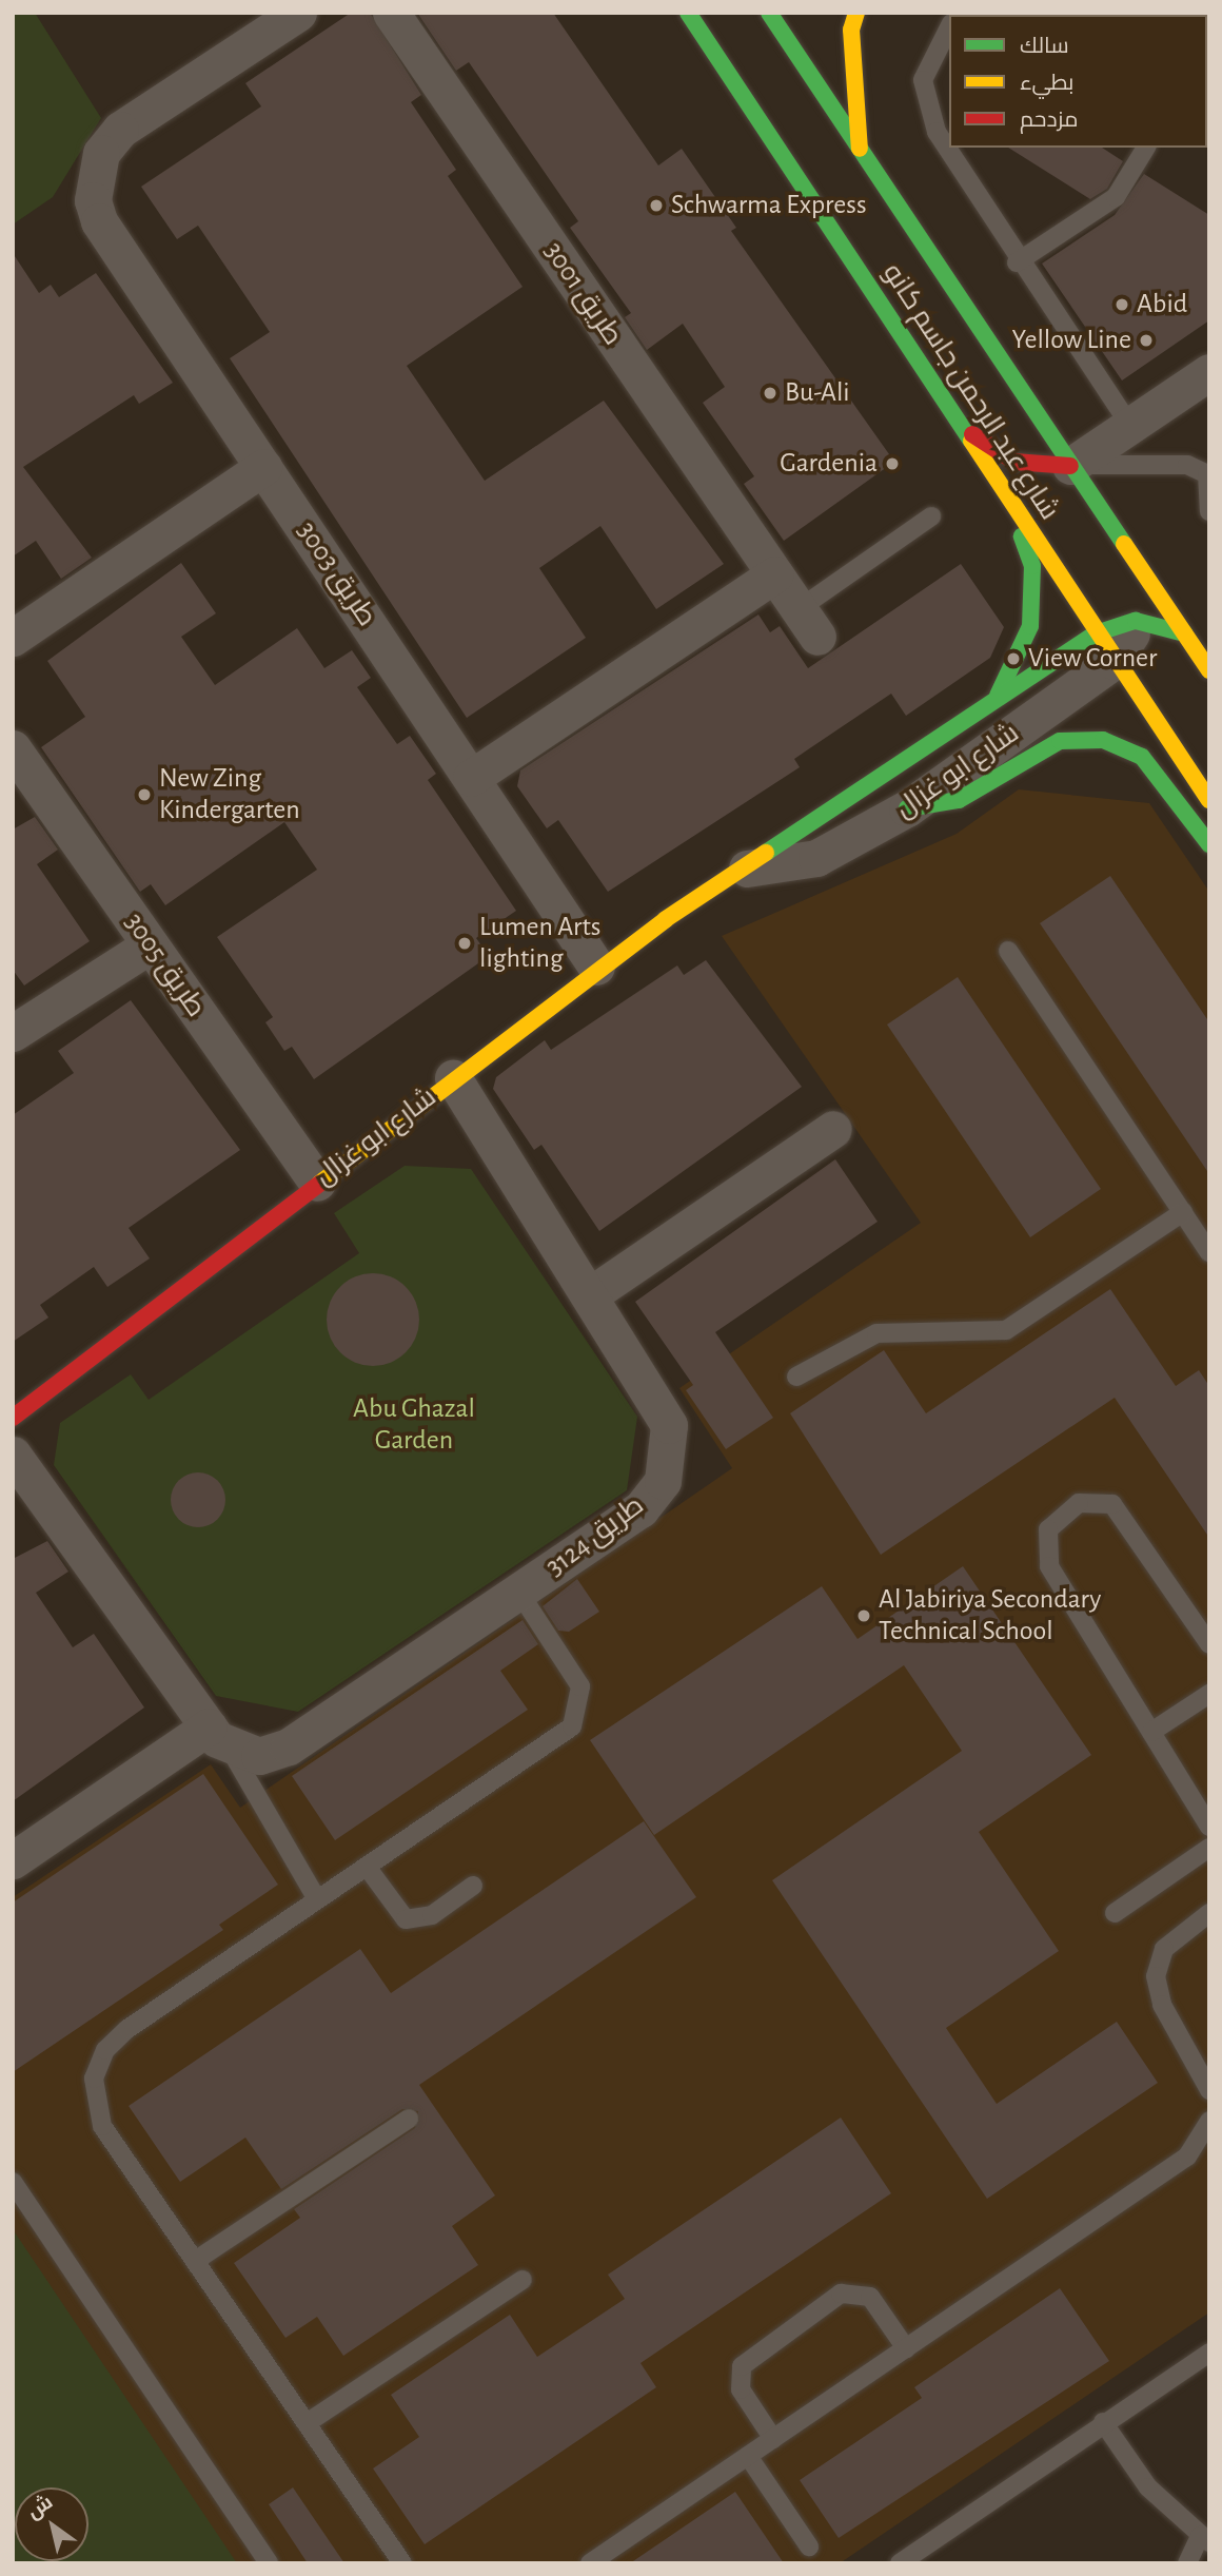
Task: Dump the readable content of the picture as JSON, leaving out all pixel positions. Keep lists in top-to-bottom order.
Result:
{
  "streets": {
    "main road": ["شارع عبد الرحمن جاسم كانو", "شارع ابو غزال"],
    "street": [
      "طريق 3001",
      "طريق 3003",
      "طريق 3005",
      "طريق 3124"
    ]
  },
  "crossings": [
    ["شارع عبد الرحمن جاسم كانو", "شارع ابو غزال"],
    ["طريق 3003", "شارع ابو غزال"],
    ["شارع ابو غزال", "طريق 3005"],
    ["شارع ابو غزال", "طريق 3124"]
  ],
  "parks": ["Abu Ghazal Garden"],
  "places": [
    "Schwarma Express",
    "Abid",
    "Yellow Line",
    "Bu-Ali",
    "Gardenia",
    "View Corner",
    "New Zing Kindergarten",
    "Lumen Arts lighting",
    "Al Jabiriya Secondary Technical School"
  ],
  "legend": ["سالك", "بطيء", "مزدحم"],
  "north": "top left"
}
